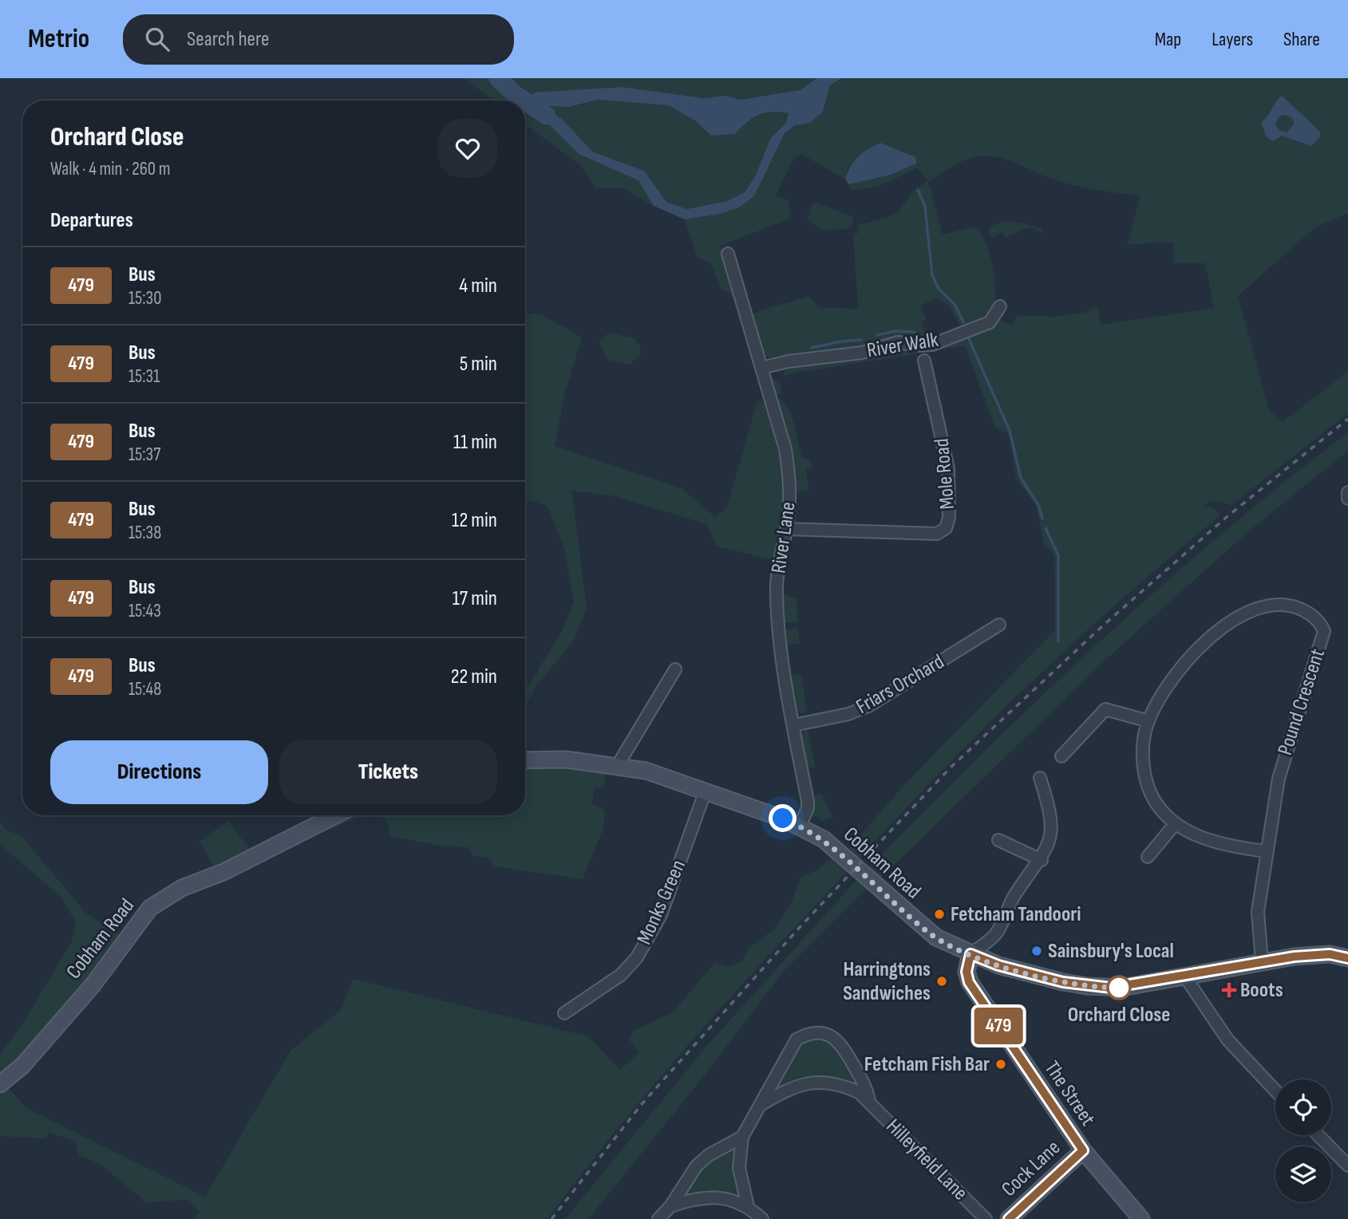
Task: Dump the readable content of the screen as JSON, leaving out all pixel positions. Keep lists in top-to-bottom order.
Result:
{
  "streets": {
    "street": [
      "River Walk",
      "Mole Road",
      "River Lane",
      "Friars Orchard",
      "Pound Crescent",
      "Cobham Road",
      "Monks Green",
      "The Street",
      "Hilleyfield Lane",
      "Cock Lane"
    ]
  },
  "crossings": [
    ["River Walk", "River Lane"],
    ["Mole Road", "River Lane"],
    ["River Lane", "Friars Orchard"],
    ["River Lane", "Cobham Road"],
    ["Pound Crescent", "Cobham Road"],
    ["Cobham Road", "Monks Green"],
    ["Cobham Road", "The Street"],
    ["The Street", "Cock Lane"]
  ],
  "places": {
    "other": [
      "Fetcham Tandoori",
      "Sainsbury's Local",
      "Harringtons Sandwiches",
      "Orchard Close",
      "Fetcham Fish Bar"
    ],
    "health": ["Boots"]
  },
  "lines": ["bus line 479"],
  "page": {
    "header": "Metrio",
    "search": "Search here",
    "nav": ["Map", "Layers", "Share"],
    "on_map": "479",
    "heading": [
      ["Orchard Close", "Walk · 4 min · 260 m"],
      "Departures"
    ],
    "list": [
      {
        "mark": "479",
        "name": "Bus",
        "note": "15:30",
        "value": "4 min"
      },
      {
        "mark": "479",
        "name": "Bus",
        "note": "15:31",
        "value": "5 min"
      },
      {
        "mark": "479",
        "name": "Bus",
        "note": "15:37",
        "value": "11 min"
      },
      {
        "mark": "479",
        "name": "Bus",
        "note": "15:38",
        "value": "12 min"
      },
      {
        "mark": "479",
        "name": "Bus",
        "note": "15:43",
        "value": "17 min"
      },
      {
        "mark": "479",
        "name": "Bus",
        "note": "15:48",
        "value": "22 min"
      }
    ],
    "buttons": ["Directions", "Tickets"]
  }
}
